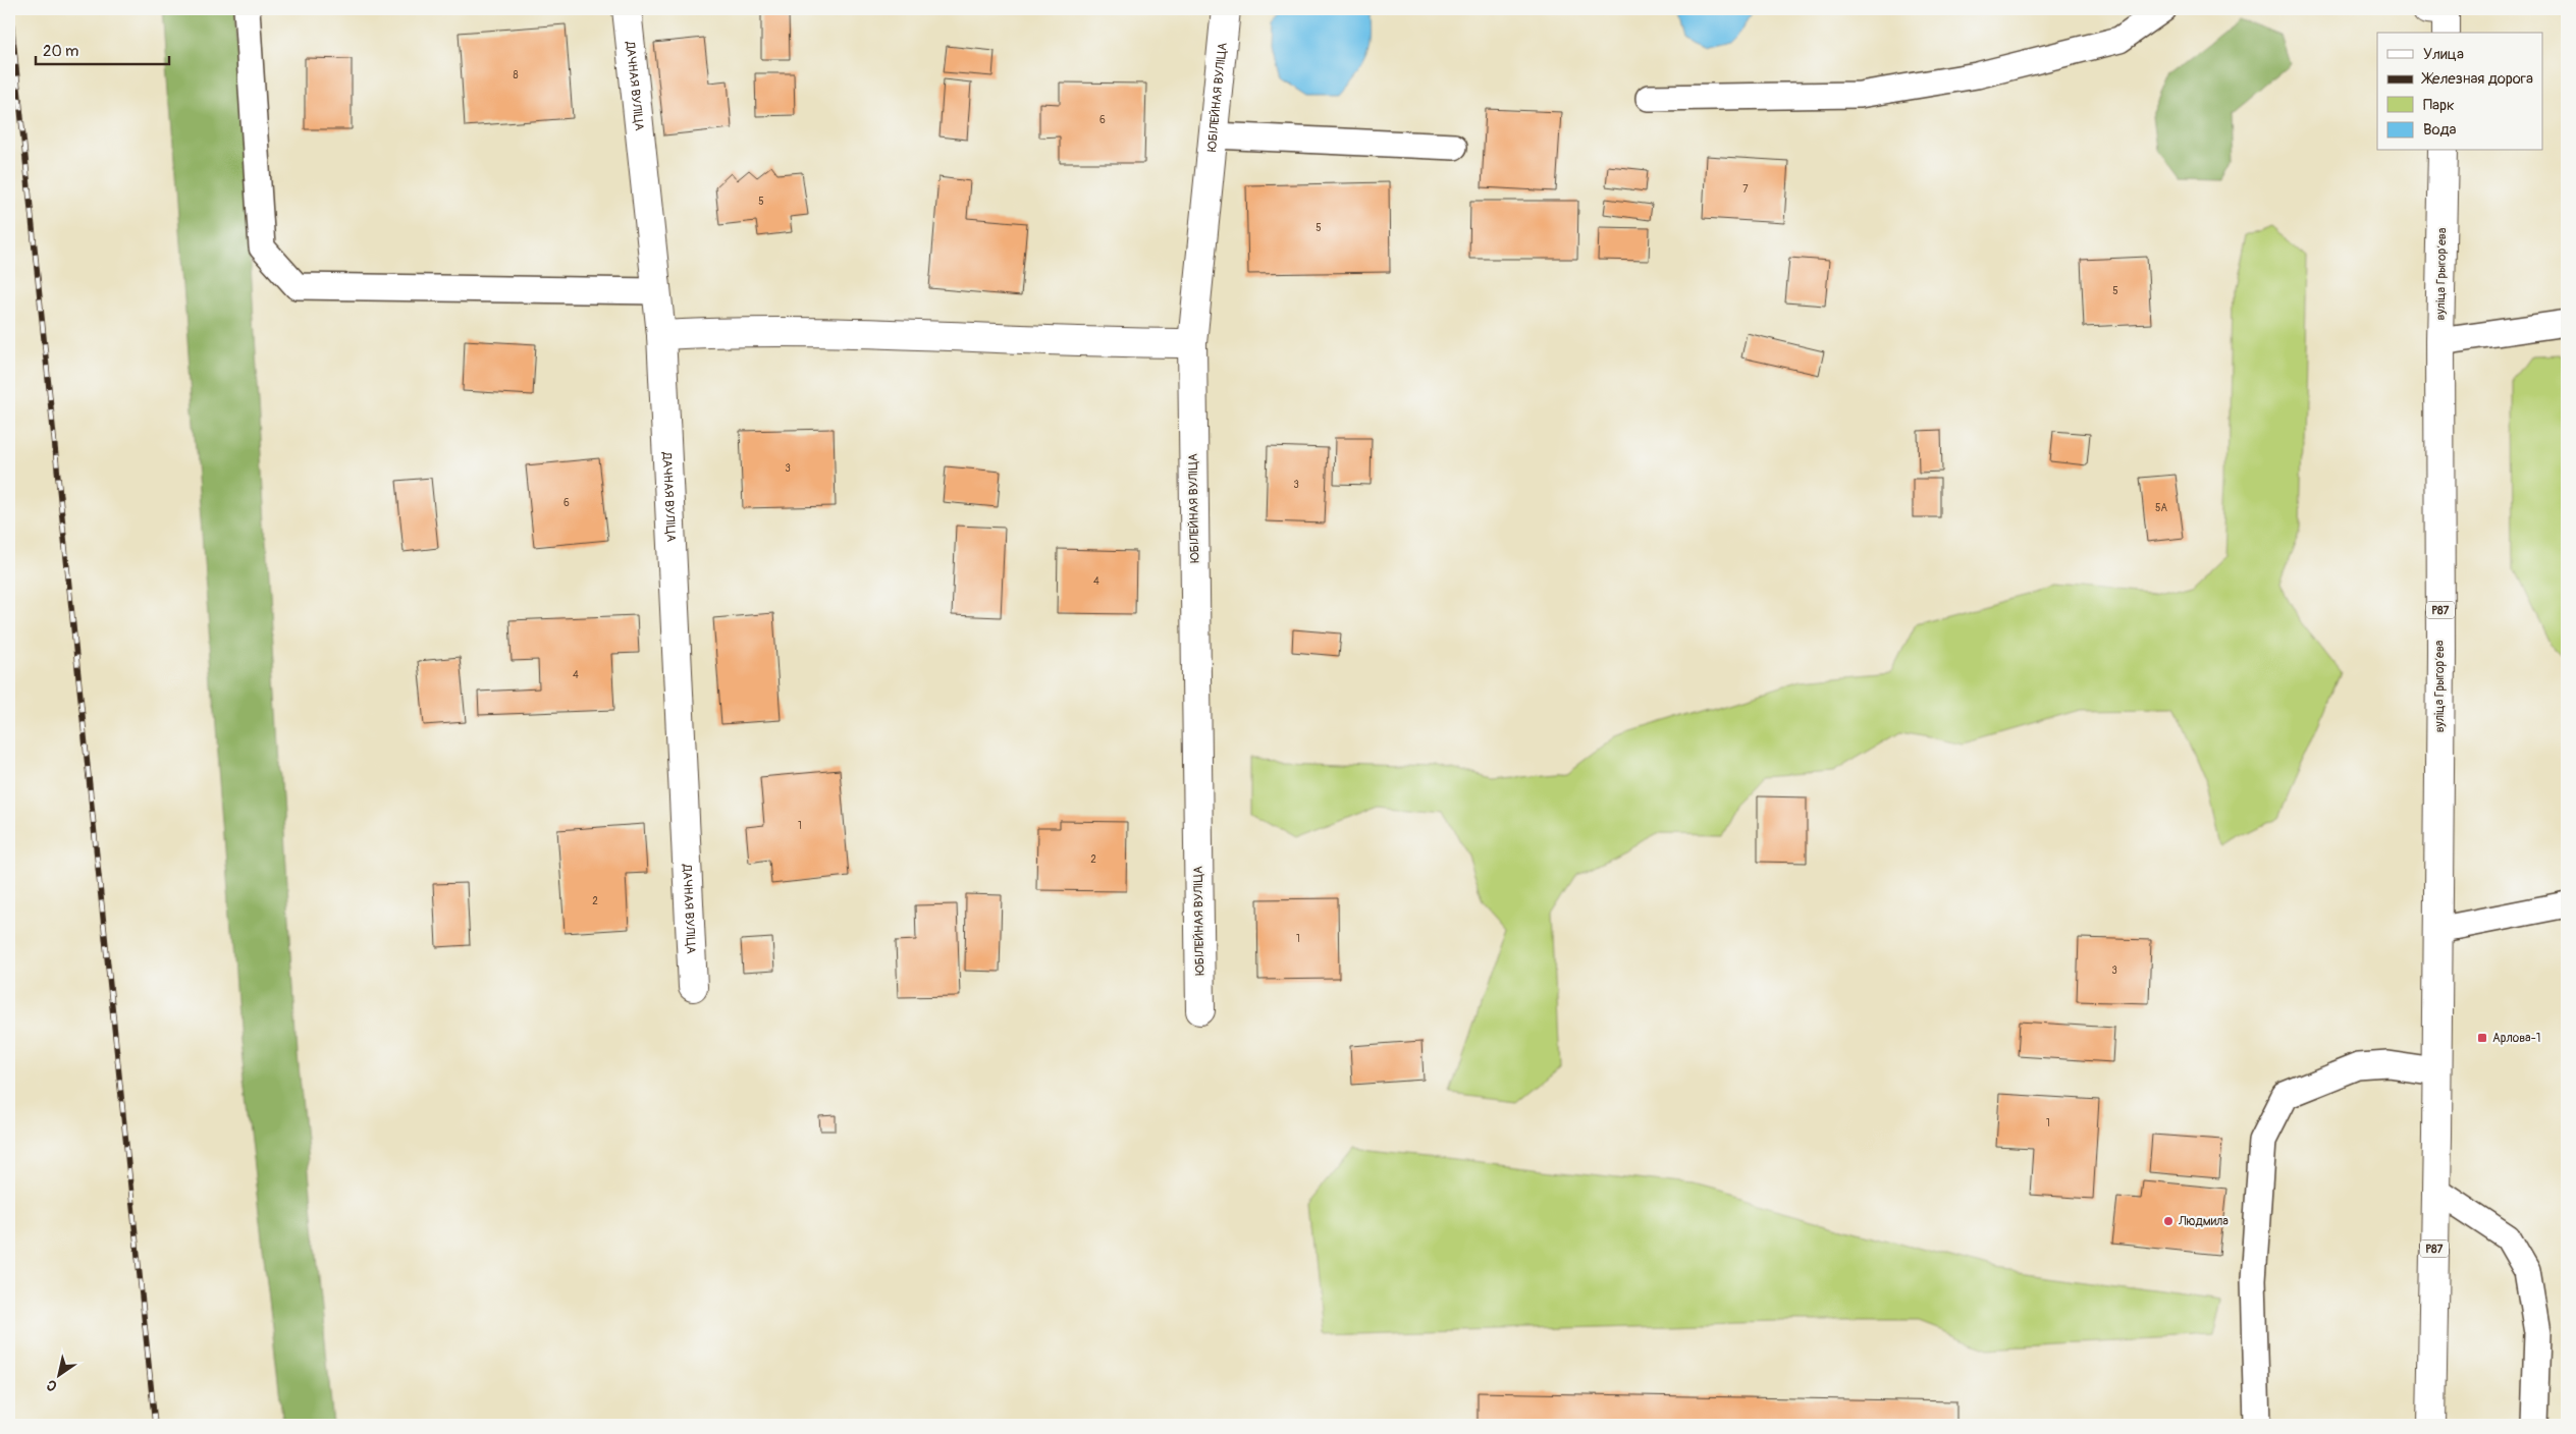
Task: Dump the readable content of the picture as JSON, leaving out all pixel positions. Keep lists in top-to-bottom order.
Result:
{
  "streets": {
    "street": [
      "ДАЧНАЯ ВУЛІЦА",
      "ЮБІЛЕЙНАЯ ВУЛІЦА",
      "вуліца Грыгорʼева",
      "Р87"
    ]
  },
  "crossings": [
    ["вуліца Грыгорʼева", "Р87"]
  ],
  "places": {
    "transit": ["Арлова-1"],
    "other": ["Людмила"]
  },
  "house_numbers": [
    "8",
    "6",
    "7",
    "5",
    "5",
    "5",
    "3",
    "3",
    "6",
    "5А",
    "4",
    "4",
    "1",
    "2",
    "2",
    "1",
    "3",
    "1"
  ],
  "legend": [
    "Улица",
    "Железная дорога",
    "Парк",
    "Вода"
  ],
  "scale_bar": "20 m",
  "north": "bottom left"
}
